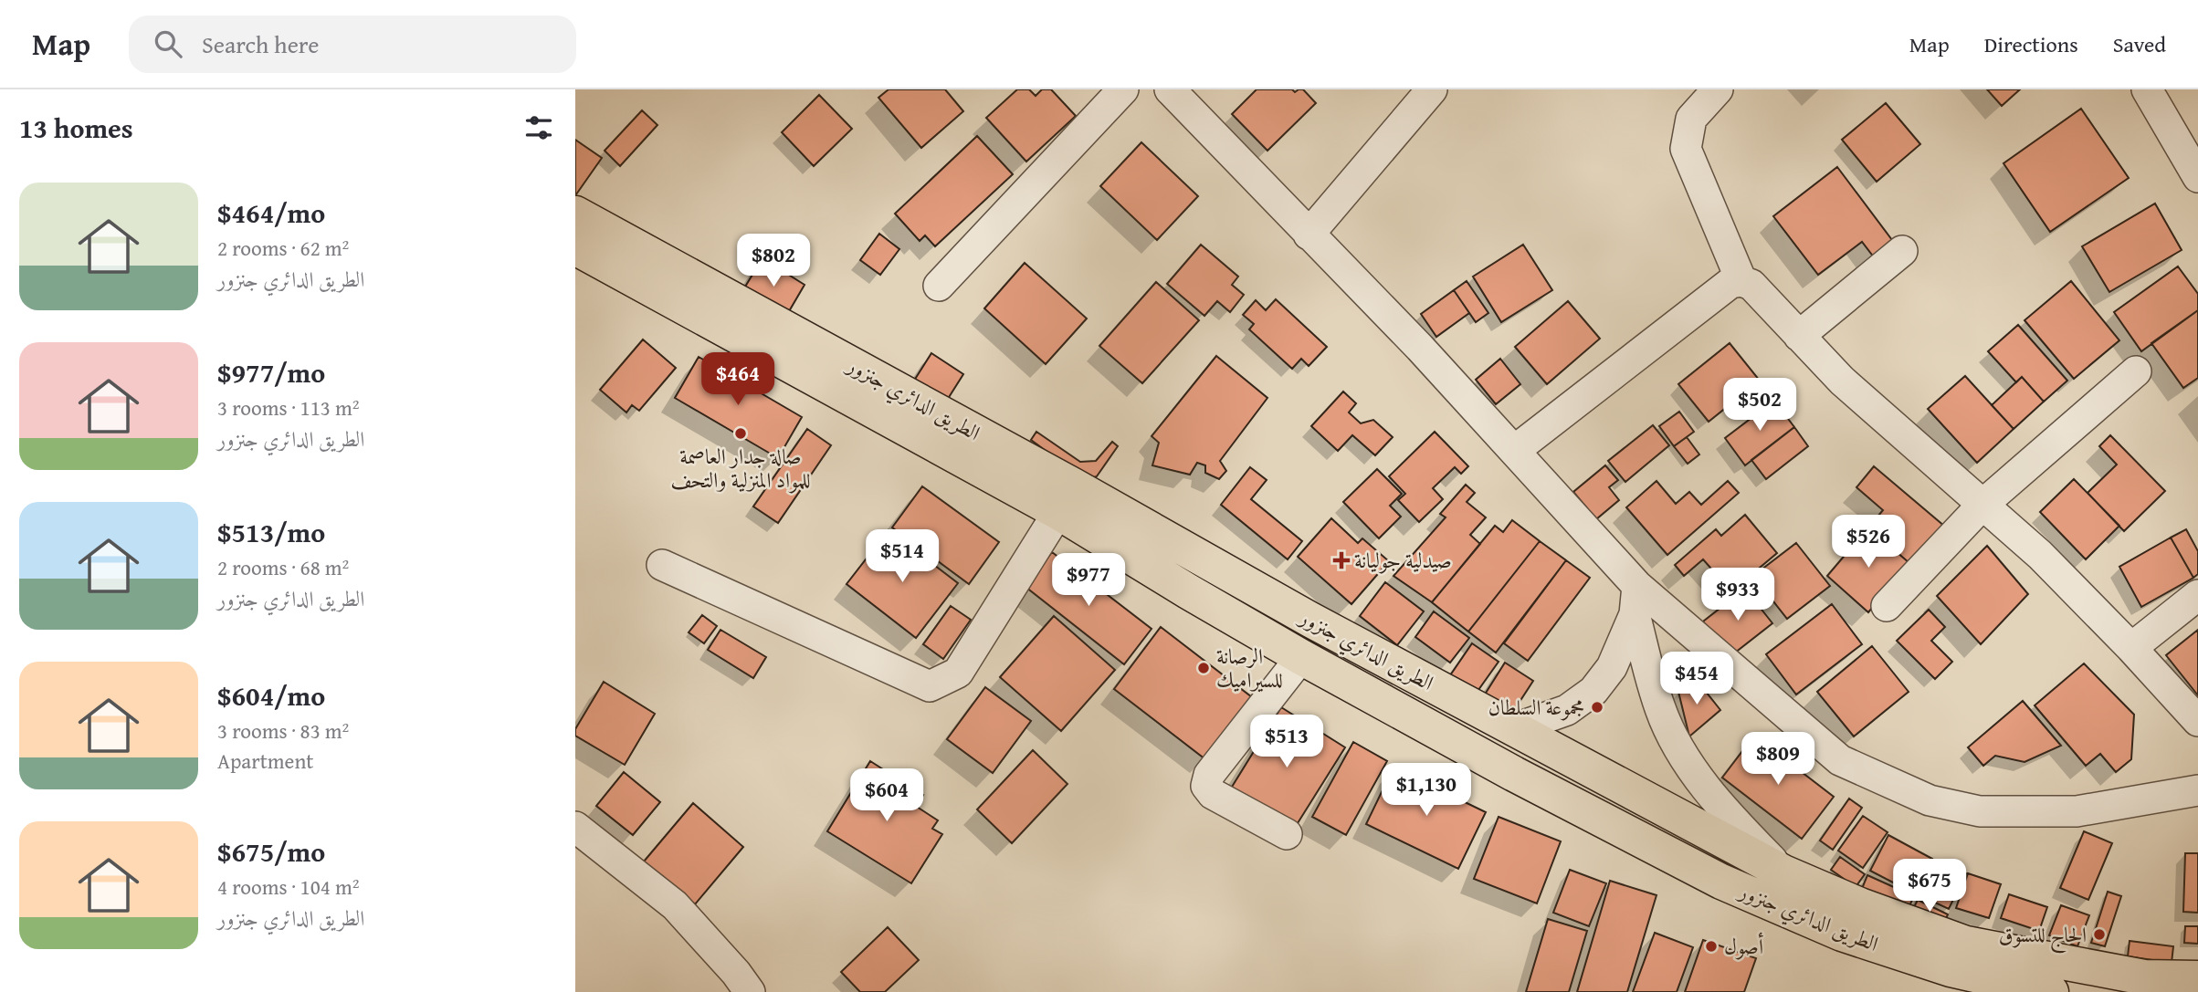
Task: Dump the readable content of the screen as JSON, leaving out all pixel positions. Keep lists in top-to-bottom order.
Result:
{
  "streets": {
    "main road": ["الطريق الدائري جنزور"]
  },
  "places": {
    "other": [
      "صالة جدار العاصمة للمواد المنزلية والتحف",
      "الرصانة للسيراميك",
      "مجموعة السلطان",
      "الحاج للتسوق",
      "أصول"
    ],
    "health": ["صيدلية جوليانة"]
  },
  "page": {
    "header": "Map",
    "search": "Search here",
    "nav": ["Map", "Directions", "Saved"],
    "heading": "13 homes",
    "list": [
      {
        "name": "$464/mo",
        "note": "2 rooms · 62 m² · الطريق الدائري جنزور"
      },
      {
        "name": "$977/mo",
        "note": "3 rooms · 113 m² · الطريق الدائري جنزور"
      },
      {
        "name": "$513/mo",
        "note": "2 rooms · 68 m² · الطريق الدائري جنزور"
      },
      {
        "name": "$604/mo",
        "note": "3 rooms · 83 m² · Apartment"
      },
      {
        "name": "$675/mo",
        "note": "4 rooms · 104 m² · الطريق الدائري جنزور"
      }
    ],
    "price": [
      "$802",
      "$464",
      "$502",
      "$526",
      "$514",
      "$977",
      "$933",
      "$454",
      "$513",
      "$809",
      "$1,130",
      "$604",
      "$675"
    ]
  }
}
